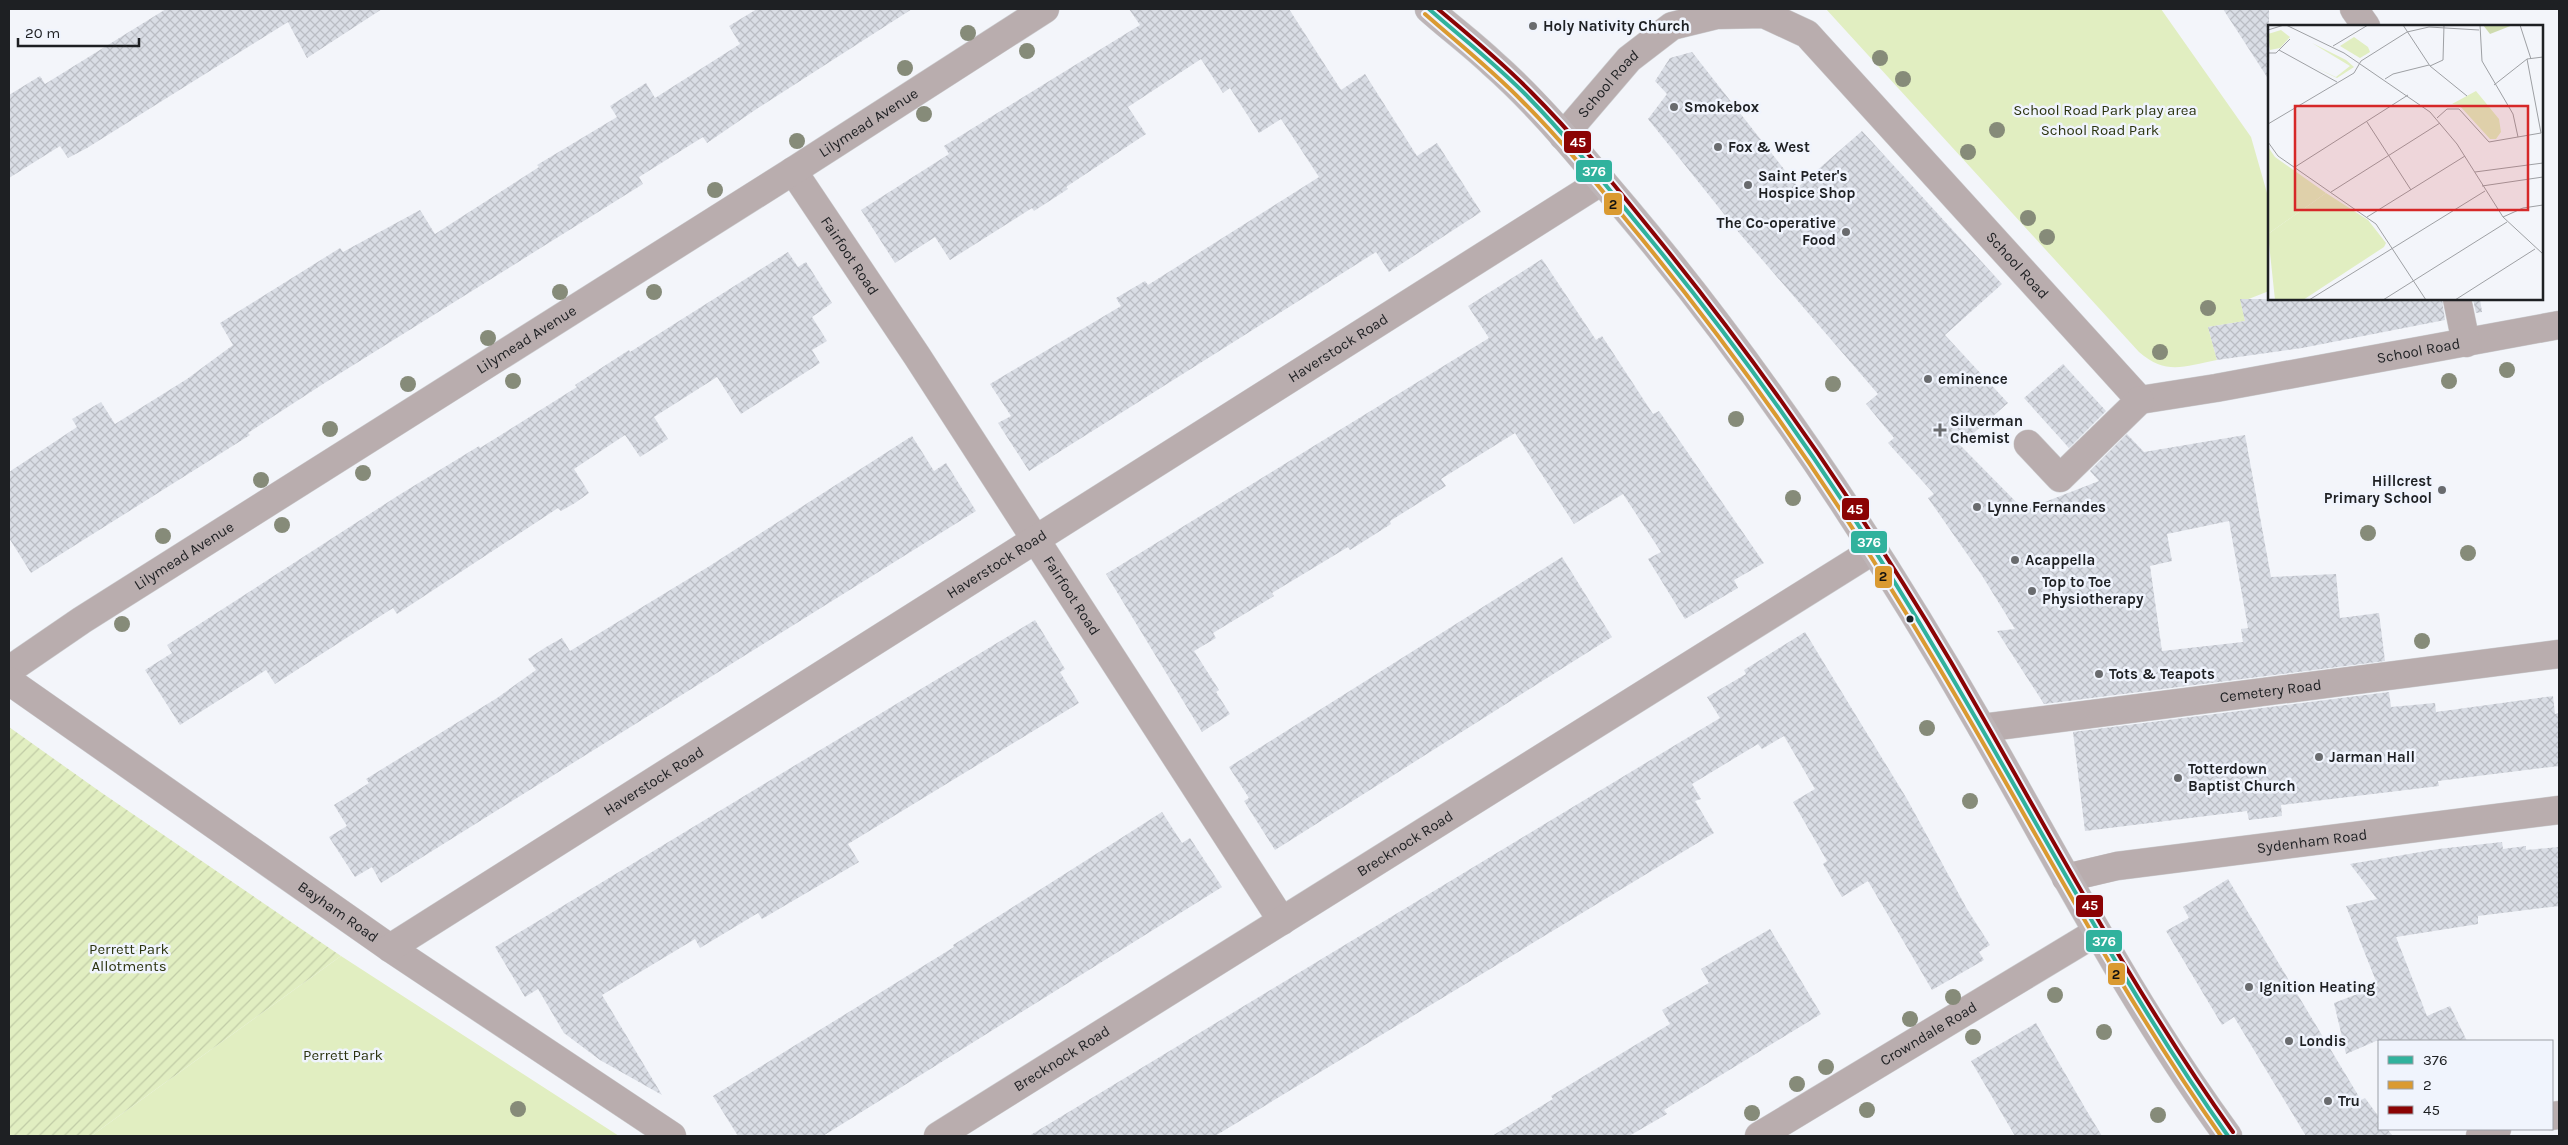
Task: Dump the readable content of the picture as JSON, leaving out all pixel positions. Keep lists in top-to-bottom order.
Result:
{
  "streets": {
    "street": [
      "School Road",
      "Lilymead Avenue",
      "Fairfoot Road",
      "Haverstock Road",
      "Cemetery Road",
      "Sydenham Road",
      "Brecknock Road",
      "Bayham Road",
      "Crowndale Road"
    ]
  },
  "crossings": [
    ["Lilymead Avenue", "Fairfoot Road"],
    ["Fairfoot Road", "Haverstock Road"],
    ["Fairfoot Road", "Brecknock Road"],
    ["Haverstock Road", "Bayham Road"]
  ],
  "parks": [
    "School Road Park play area",
    "School Road Park",
    "Perrett Park Allotments",
    "Perrett Park"
  ],
  "places": {
    "other": [
      "Holy Nativity Church",
      "Smokebox",
      "Fox & West",
      "Saint Peter's Hospice Shop",
      "The Co-operative Food",
      "eminence",
      "Hillcrest Primary School",
      "Lynne Fernandes",
      "Acappella",
      "Top to Toe Physiotherapy",
      "Tots & Teapots",
      "Jarman Hall",
      "Totterdown Baptist Church",
      "Ignition Heating",
      "Londis",
      "Tru"
    ],
    "health": ["Silverman Chemist"]
  },
  "lines": ["transit line 376", "transit line 45", "transit line 2"],
  "legend": ["376", "2", "45"],
  "scale_bar": "20 m"
}
